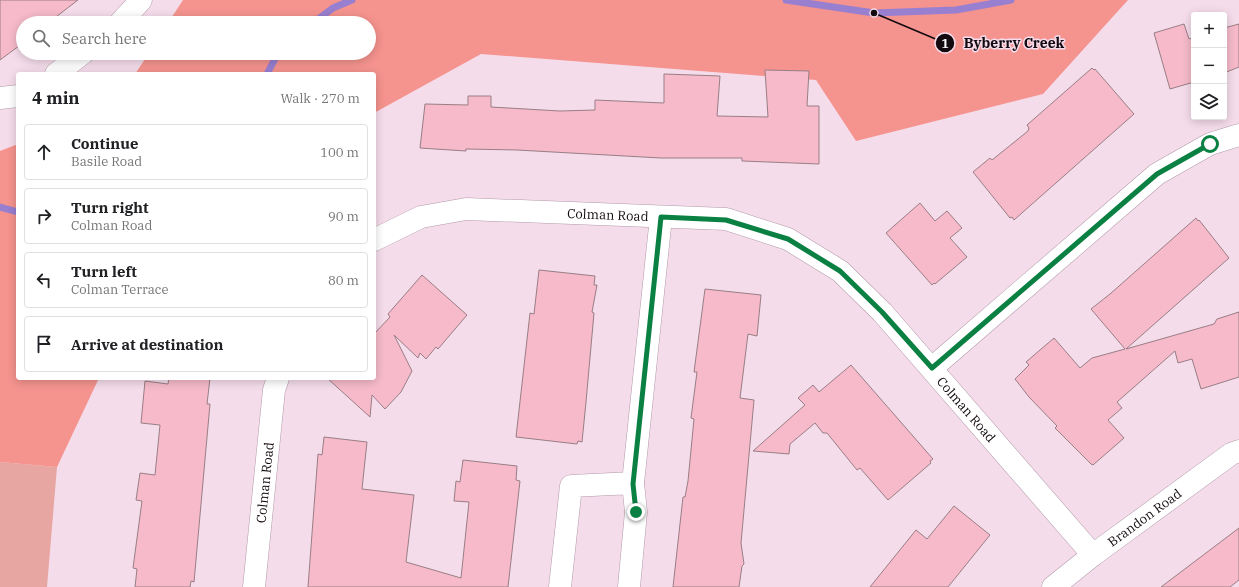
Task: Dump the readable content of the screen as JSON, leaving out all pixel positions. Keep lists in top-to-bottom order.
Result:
{
  "streets": {
    "street": ["Colman Road", "Brandon Road"]
  },
  "crossings": [
    ["Colman Road", "Brandon Road"]
  ],
  "places": ["Byberry Creek"],
  "page": {
    "map_buttons": ["+", "−"],
    "search": "Search here",
    "heading": ["4 min", "Walk · 270 m"],
    "list": [
      ["Continue", "Basile Road", "100 m"],
      ["Turn right", "Colman Road", "90 m"],
      ["Turn left", "Colman Terrace", "80 m"],
      "Arrive at destination"
    ]
  }
}
